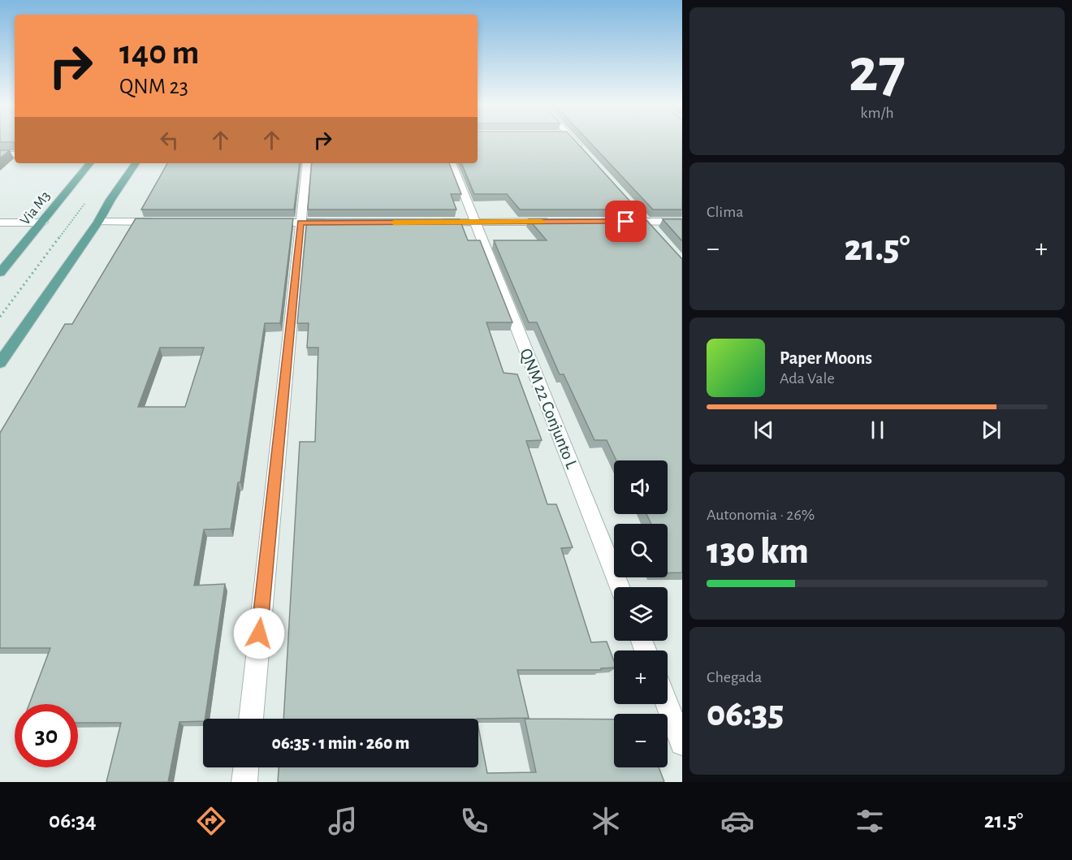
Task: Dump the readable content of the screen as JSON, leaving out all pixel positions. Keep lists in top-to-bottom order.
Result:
{
  "streets": {
    "main road": ["Via M3"],
    "street": ["QNM 22 Conjunto L"]
  },
  "page": {
    "tile": [
      ["27", "km/h"],
      "Clima",
      ["Autonomia · 26%", "130 km"],
      ["Chegada", "06:35"]
    ],
    "turn": ["140 m", "QNM 23"],
    "heat": ["−", "21.5°", "+"],
    "song": ["Paper Moons", "Ada Vale"],
    "map_buttons": ["+", "−"],
    "limit": "30",
    "trip": "06:35 · 1 min · 260 m",
    "tabs": ["06:34", "21.5°"]
  }
}
